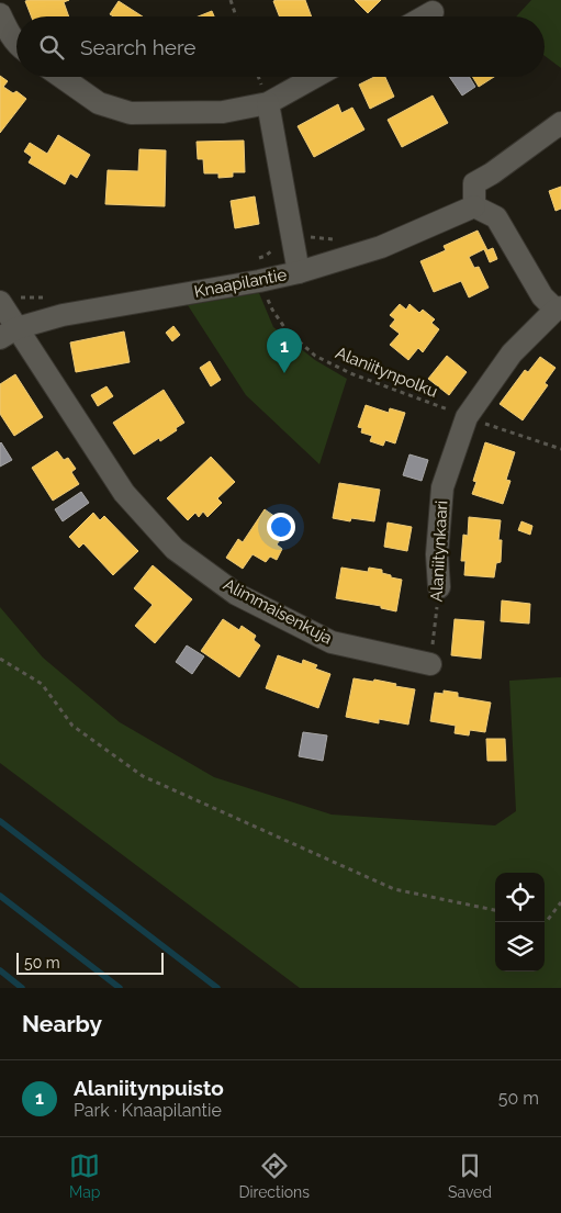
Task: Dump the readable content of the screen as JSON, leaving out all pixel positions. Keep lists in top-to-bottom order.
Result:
{
  "streets": {
    "street": ["Knaapilantie", "Alaniitynkaari", "Alimmaisenkuja"],
    "path": ["Alaniitynpolku"]
  },
  "crossings": [
    ["Knaapilantie", "Alaniitynpolku"],
    ["Knaapilantie", "Alaniitynkaari"],
    ["Knaapilantie", "Alimmaisenkuja"],
    ["Alaniitynpolku", "Alaniitynkaari"],
    ["Alaniitynkaari", "Alimmaisenkuja"]
  ],
  "scale_bar": "50 m",
  "page": {
    "search": "Search here",
    "pins": "1",
    "scale": "50 m",
    "heading": "Nearby",
    "list": [
      {
        "mark": "1",
        "name": "Alaniitynpuisto",
        "note": "Park · Knaapilantie",
        "value": "50 m"
      }
    ],
    "nav": ["Map", "Directions", "Saved"]
  }
}
